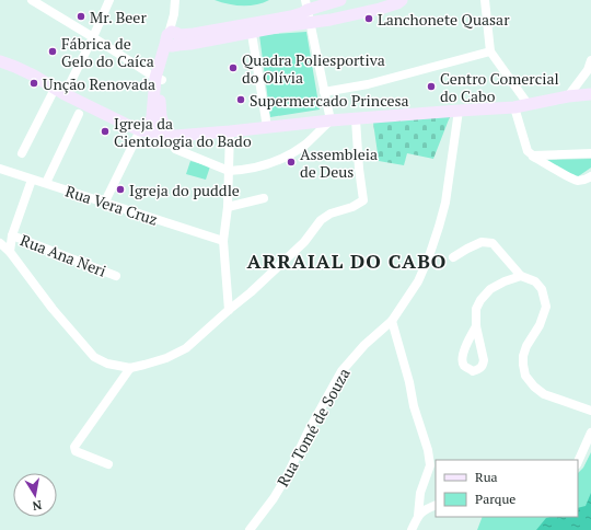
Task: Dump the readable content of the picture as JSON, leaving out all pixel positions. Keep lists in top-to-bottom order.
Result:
{
  "streets": {
    "street": ["Rua Vera Cruz", "Rua Ana Neri", "Rua Tomé de Souza"]
  },
  "districts": ["ARRAIAL DO CABO"],
  "places": [
    "Mr. Beer",
    "Lanchonete Quasar",
    "Fábrica de Gelo do Caíca",
    "Quadra Poliesportiva do Olívia",
    "Unção Renovada",
    "Centro Comercial do Cabo",
    "Supermercado Princesa",
    "Igreja da Cientologia do Bado",
    "Assembleia de Deus",
    "Igreja do puddle"
  ],
  "legend": ["Rua", "Parque"],
  "north": "bottom"
}
